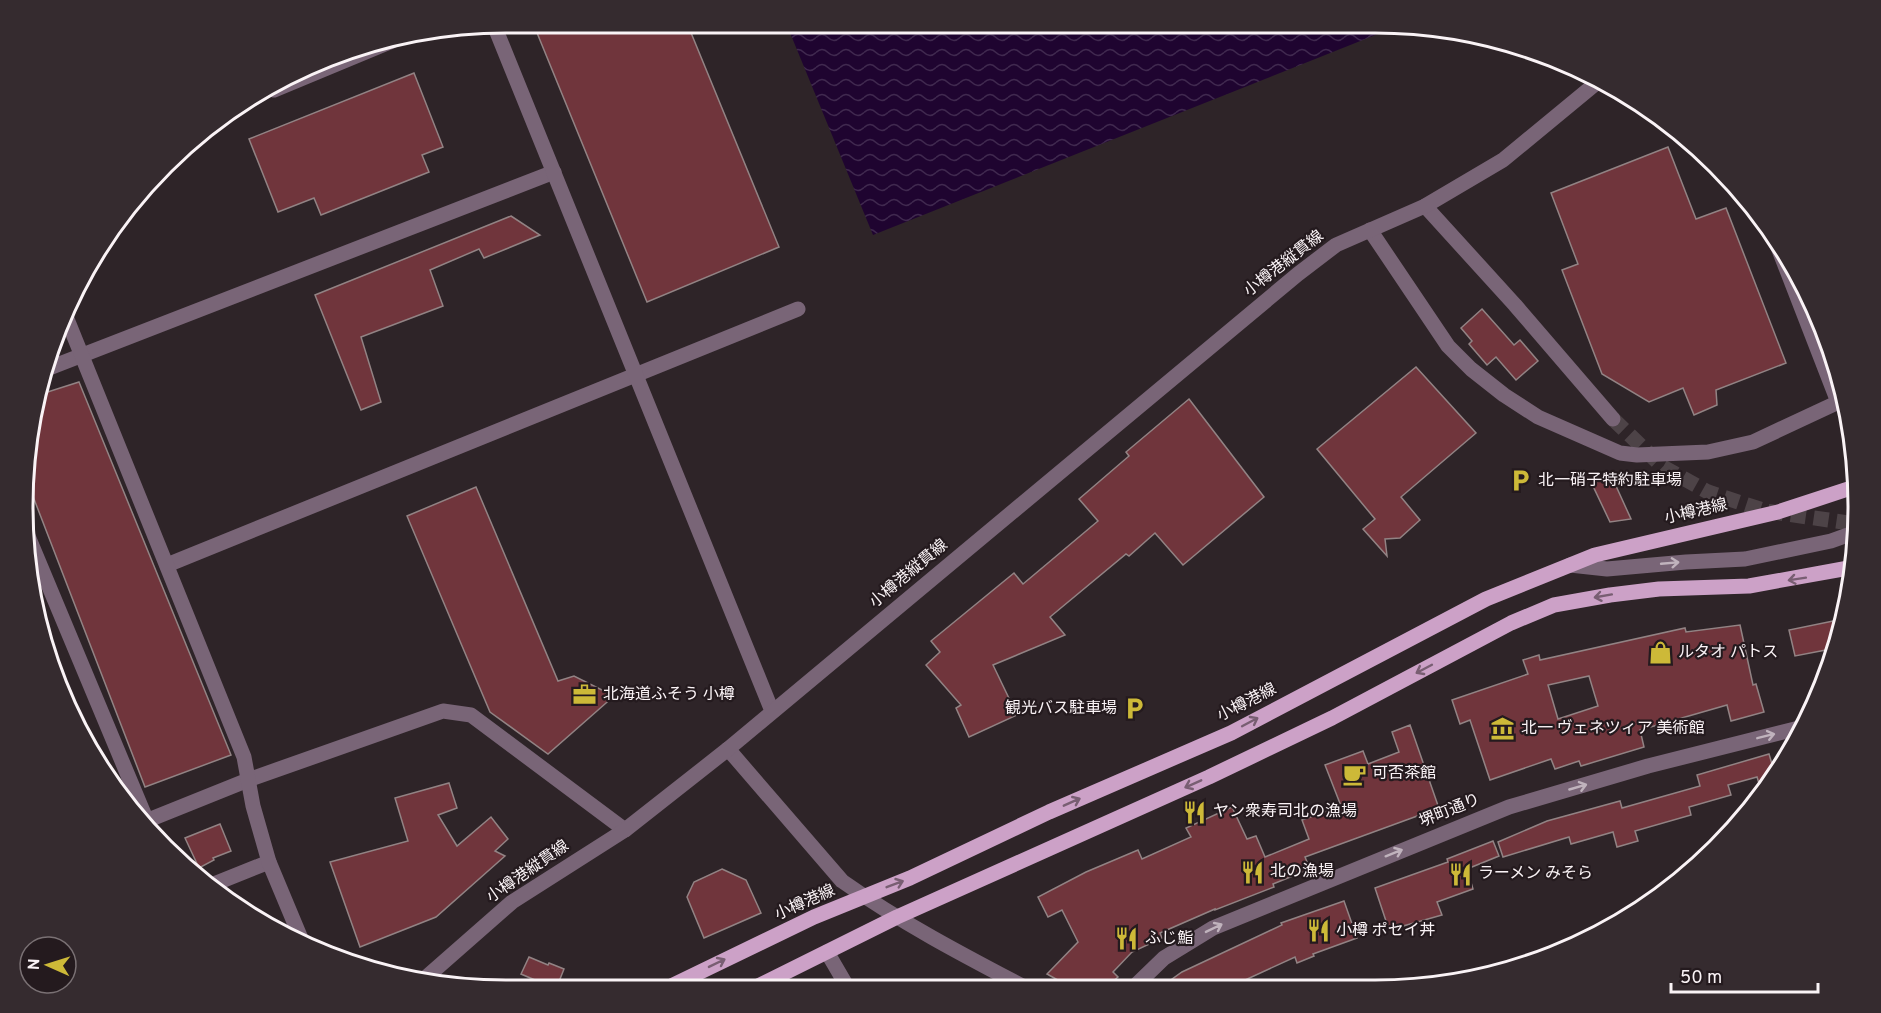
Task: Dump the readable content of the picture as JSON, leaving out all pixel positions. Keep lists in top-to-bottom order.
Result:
{
  "streets": {
    "main road": ["小樽港線"],
    "street": ["小樽港縦貫線", "堺町通り"]
  },
  "one_way": ["堺町通り"],
  "places": {
    "parking": ["北一硝子特約駐車場", "観光バス駐車場"],
    "shop": ["ルタオ パトス"],
    "office": ["北海道ふそう 小樽"],
    "museum": ["北一 ヴェネツィア 美術館"],
    "cafe": ["可否茶館"],
    "restaurant": [
      "ヤン衆寿司北の漁場",
      "北の漁場",
      "ラーメン みそら",
      "小樽 ポセイ丼",
      "ふじ鮨"
    ]
  },
  "scale_bar": "50 m",
  "north": "left"
}
